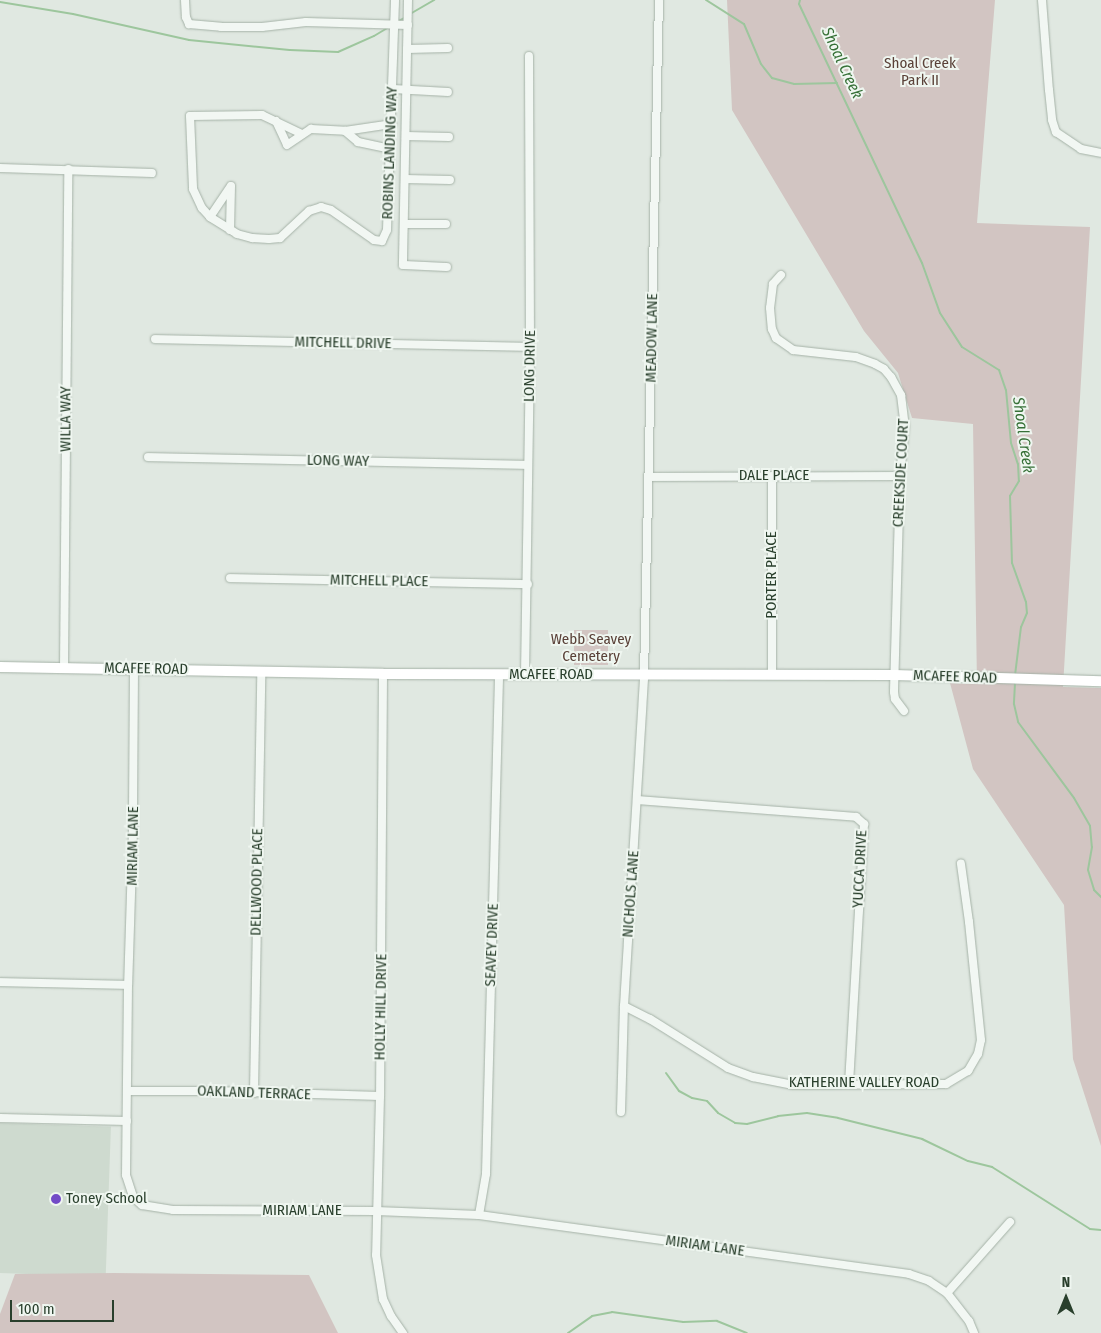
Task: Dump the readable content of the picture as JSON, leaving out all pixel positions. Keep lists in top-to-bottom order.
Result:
{
  "streets": {
    "street": [
      "ROBINS LANDING WAY",
      "MEADOW LANE",
      "MITCHELL DRIVE",
      "LONG DRIVE",
      "WILLA WAY",
      "LONG WAY",
      "CREEKSIDE COURT",
      "DALE PLACE",
      "PORTER PLACE",
      "MITCHELL PLACE",
      "MCAFEE ROAD",
      "MIRIAM LANE",
      "YUCCA DRIVE",
      "DELLWOOD PLACE",
      "NICHOLS LANE",
      "SEAVEY DRIVE",
      "HOLLY HILL DRIVE",
      "KATHERINE VALLEY ROAD",
      "OAKLAND TERRACE"
    ]
  },
  "crossings": [
    ["MEADOW LANE", "DALE PLACE"],
    ["MEADOW LANE", "MCAFEE ROAD"],
    ["MEADOW LANE", "NICHOLS LANE"],
    ["MITCHELL DRIVE", "LONG DRIVE"],
    ["LONG DRIVE", "LONG WAY"],
    ["LONG DRIVE", "MITCHELL PLACE"],
    ["LONG DRIVE", "MCAFEE ROAD"],
    ["WILLA WAY", "MCAFEE ROAD"],
    ["CREEKSIDE COURT", "DALE PLACE"],
    ["CREEKSIDE COURT", "MCAFEE ROAD"],
    ["DALE PLACE", "PORTER PLACE"],
    ["PORTER PLACE", "MCAFEE ROAD"],
    ["MCAFEE ROAD", "MIRIAM LANE"],
    ["MCAFEE ROAD", "DELLWOOD PLACE"],
    ["MCAFEE ROAD", "NICHOLS LANE"],
    ["MCAFEE ROAD", "SEAVEY DRIVE"],
    ["MCAFEE ROAD", "HOLLY HILL DRIVE"],
    ["MIRIAM LANE", "SEAVEY DRIVE"],
    ["MIRIAM LANE", "HOLLY HILL DRIVE"],
    ["MIRIAM LANE", "OAKLAND TERRACE"],
    ["YUCCA DRIVE", "NICHOLS LANE"],
    ["YUCCA DRIVE", "KATHERINE VALLEY ROAD"],
    ["DELLWOOD PLACE", "OAKLAND TERRACE"],
    ["NICHOLS LANE", "KATHERINE VALLEY ROAD"],
    ["HOLLY HILL DRIVE", "OAKLAND TERRACE"]
  ],
  "water": ["Shoal Creek"],
  "parks": ["Shoal Creek Park II", "Webb Seavey Cemetery"],
  "places": ["Toney School"],
  "scale_bar": "100 m",
  "north": "top"
}
